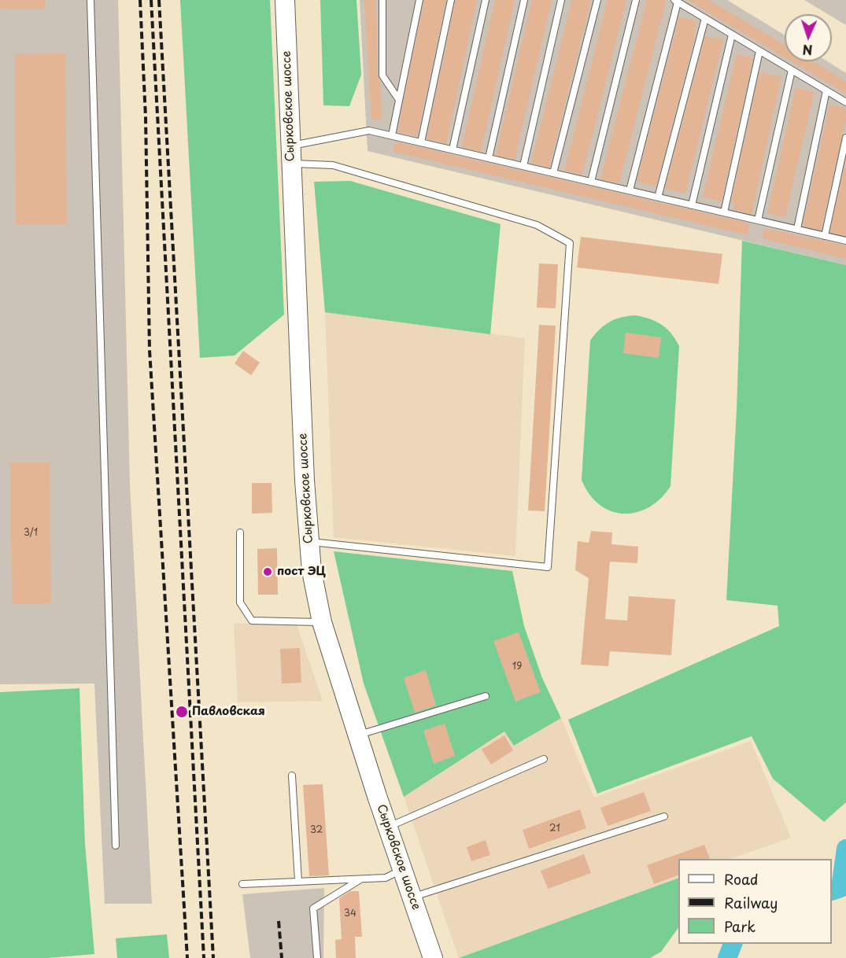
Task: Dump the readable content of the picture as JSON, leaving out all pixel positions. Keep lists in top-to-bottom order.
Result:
{
  "streets": {
    "main road": ["Сырковское шоссе"]
  },
  "places": ["пост ЭЦ", "Павловская"],
  "house_numbers": [
    "3/1",
    "19",
    "21",
    "32",
    "34"
  ],
  "legend": ["Road", "Railway", "Park"],
  "north": "bottom"
}
